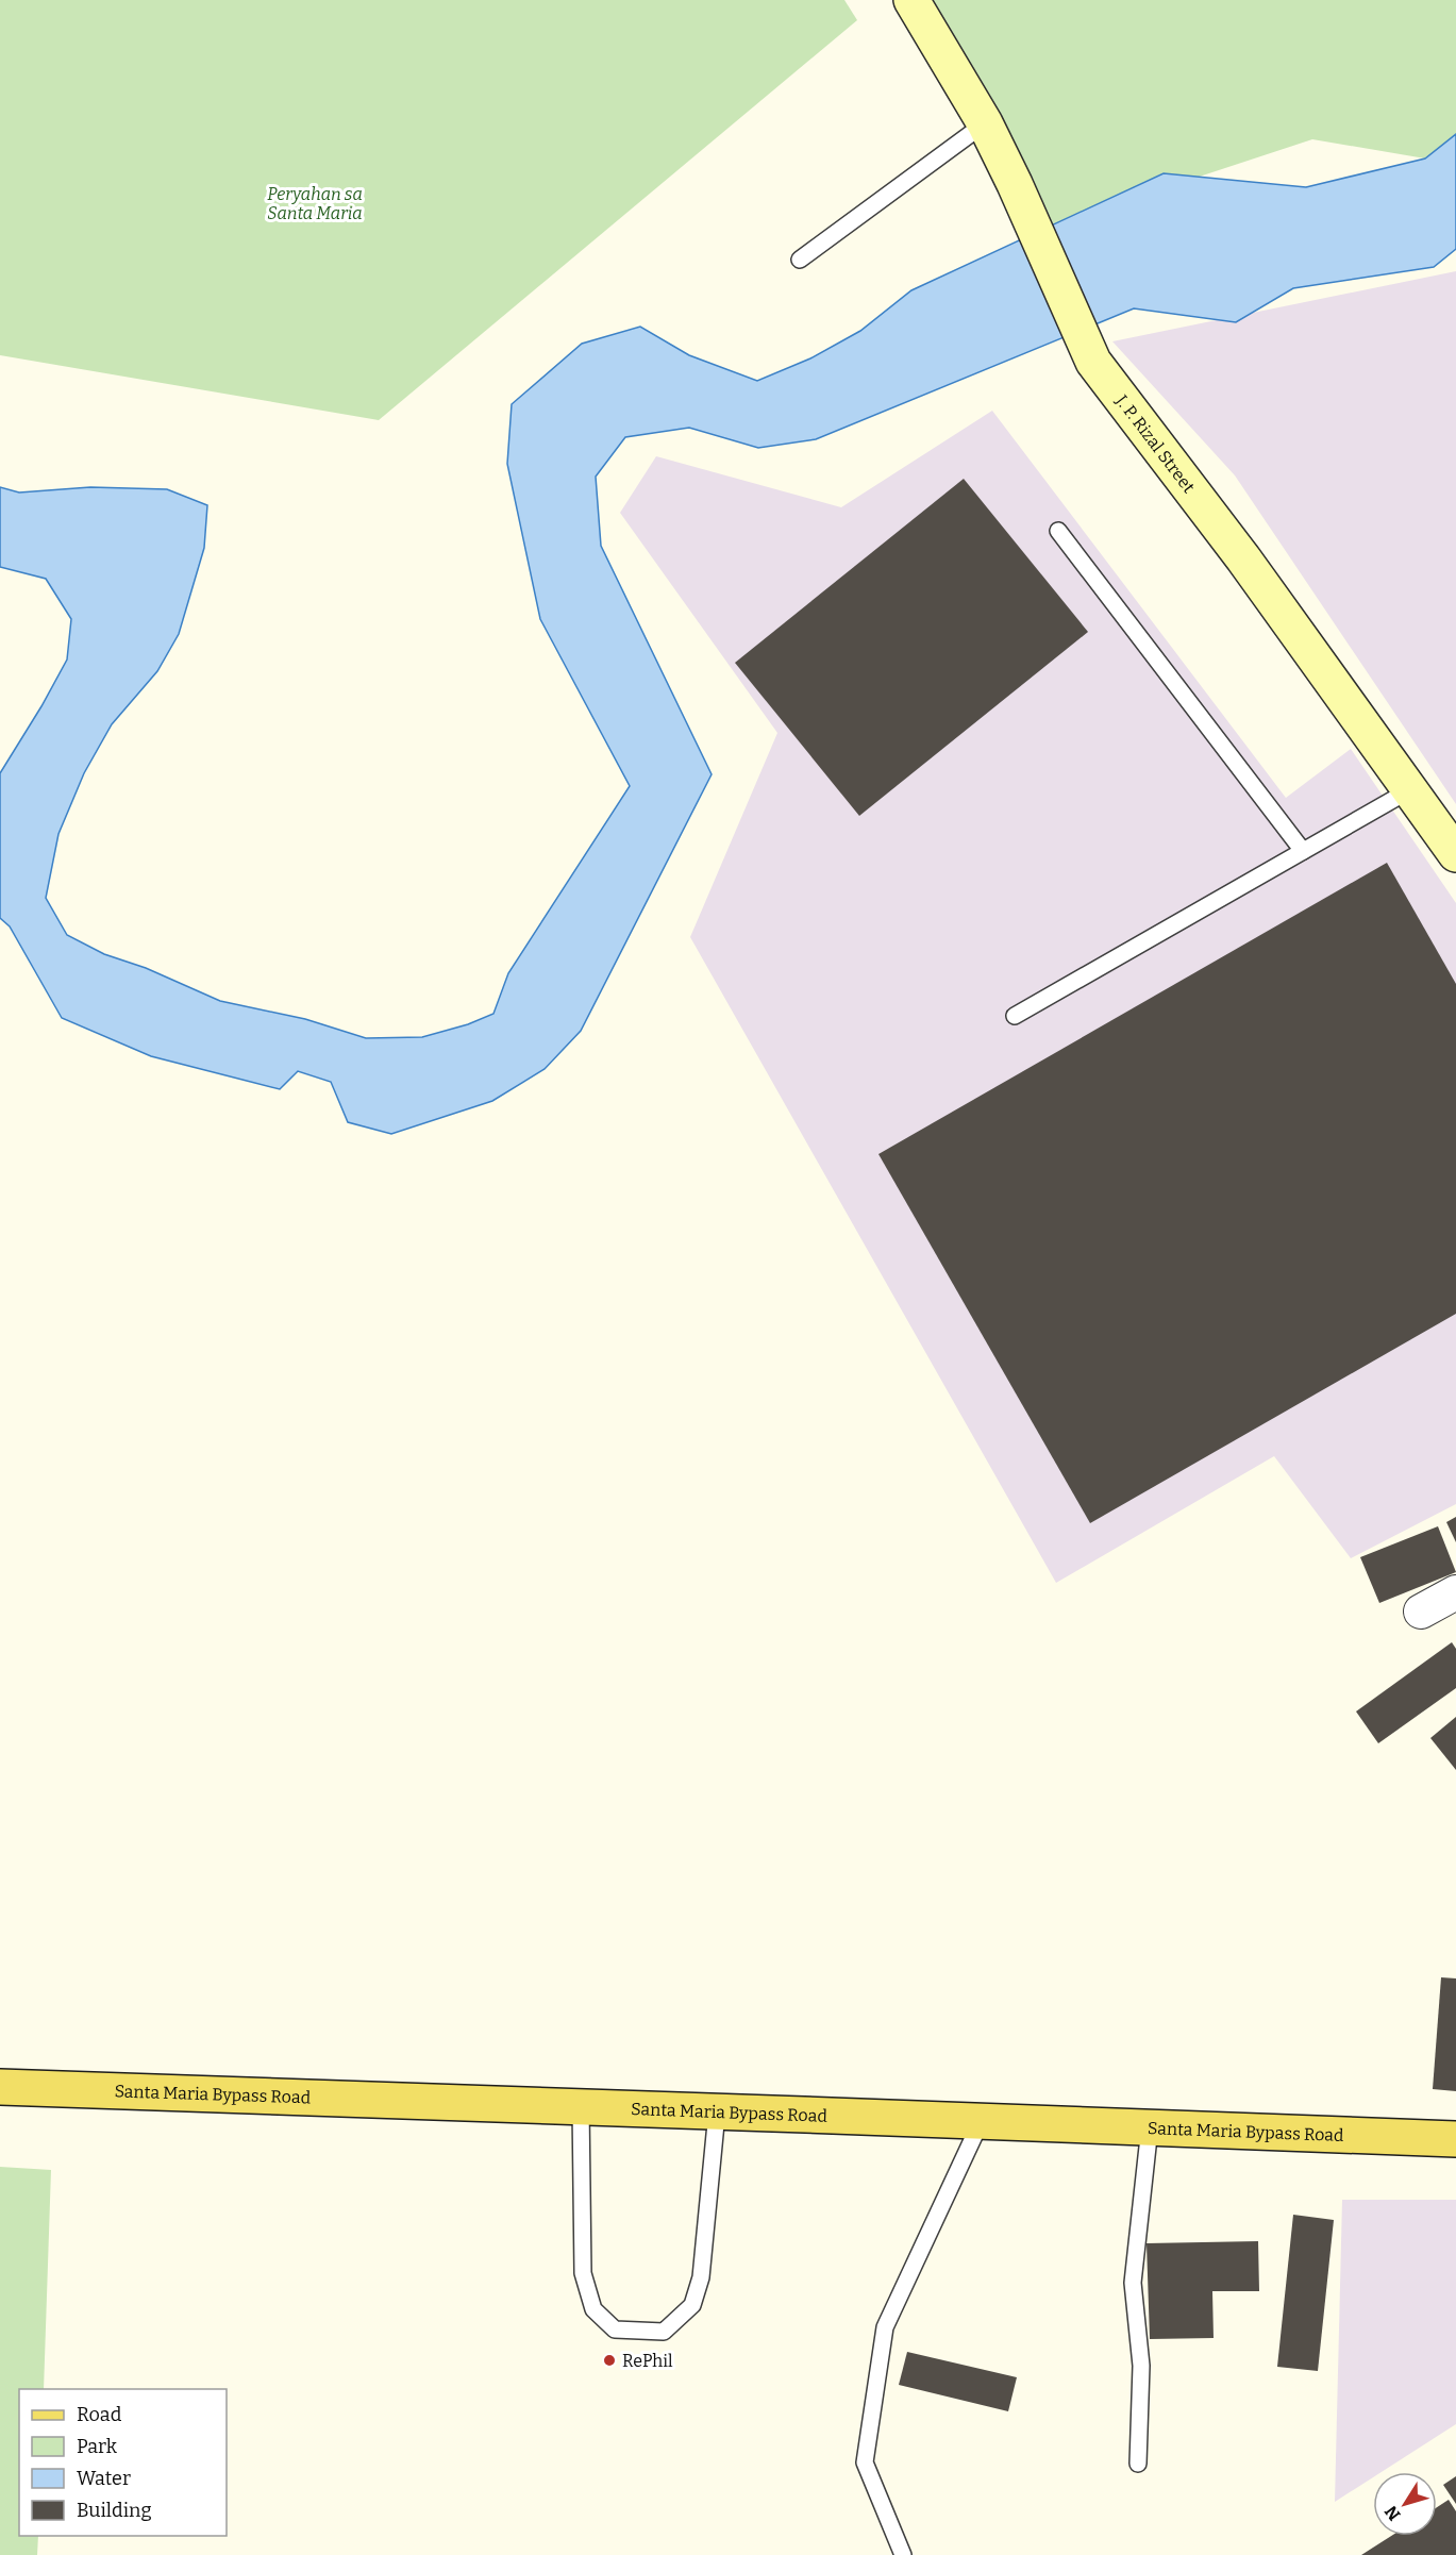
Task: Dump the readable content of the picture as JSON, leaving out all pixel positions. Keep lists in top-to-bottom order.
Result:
{
  "streets": {
    "main road": ["J. P. Rizal Street", "Santa Maria Bypass Road"]
  },
  "parks": ["Peryahan sa Santa Maria"],
  "places": ["RePhil"],
  "legend": [
    "Road",
    "Park",
    "Water",
    "Building"
  ],
  "north": "bottom left"
}
